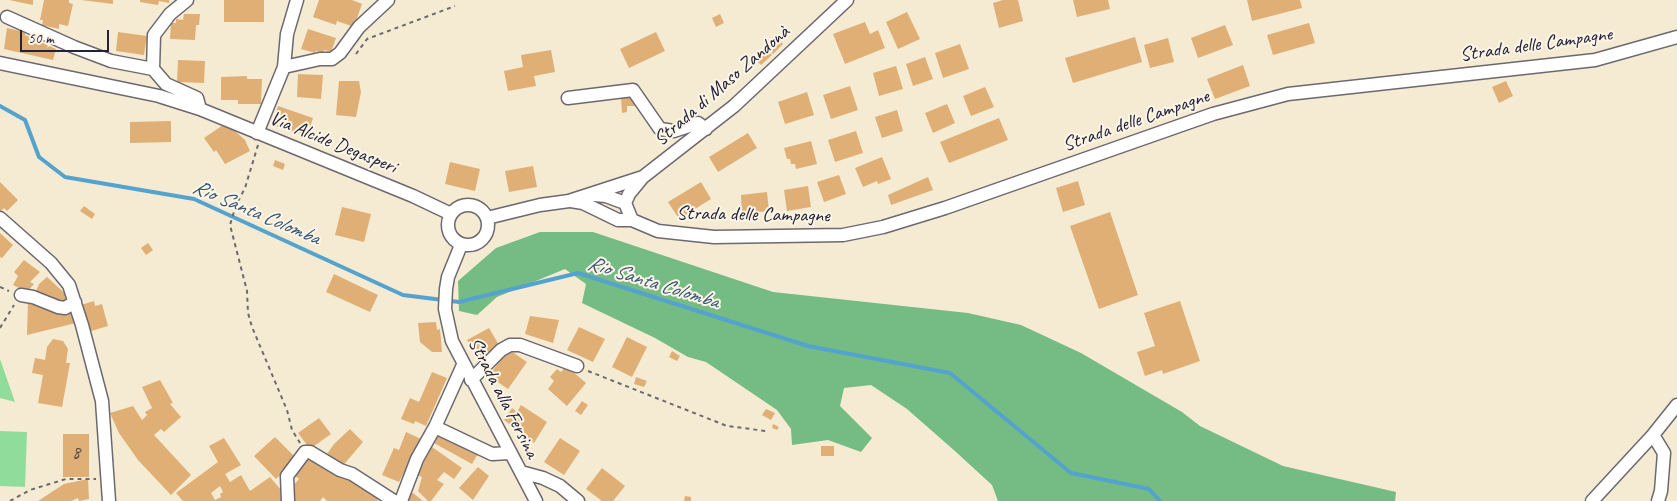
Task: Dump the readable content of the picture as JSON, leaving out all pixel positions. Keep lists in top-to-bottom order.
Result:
{
  "streets": {
    "street": [
      "Strada delle Campagne",
      "Strada di Maso Zandonà",
      "Via Alcide Degasperi",
      "Strada alla Fersina"
    ]
  },
  "crossings": [
    ["Via Alcide Degasperi", "Strada alla Fersina"]
  ],
  "water": ["Rio Santa Colomba"],
  "house_numbers": ["8"],
  "scale_bar": "50 m"
}
